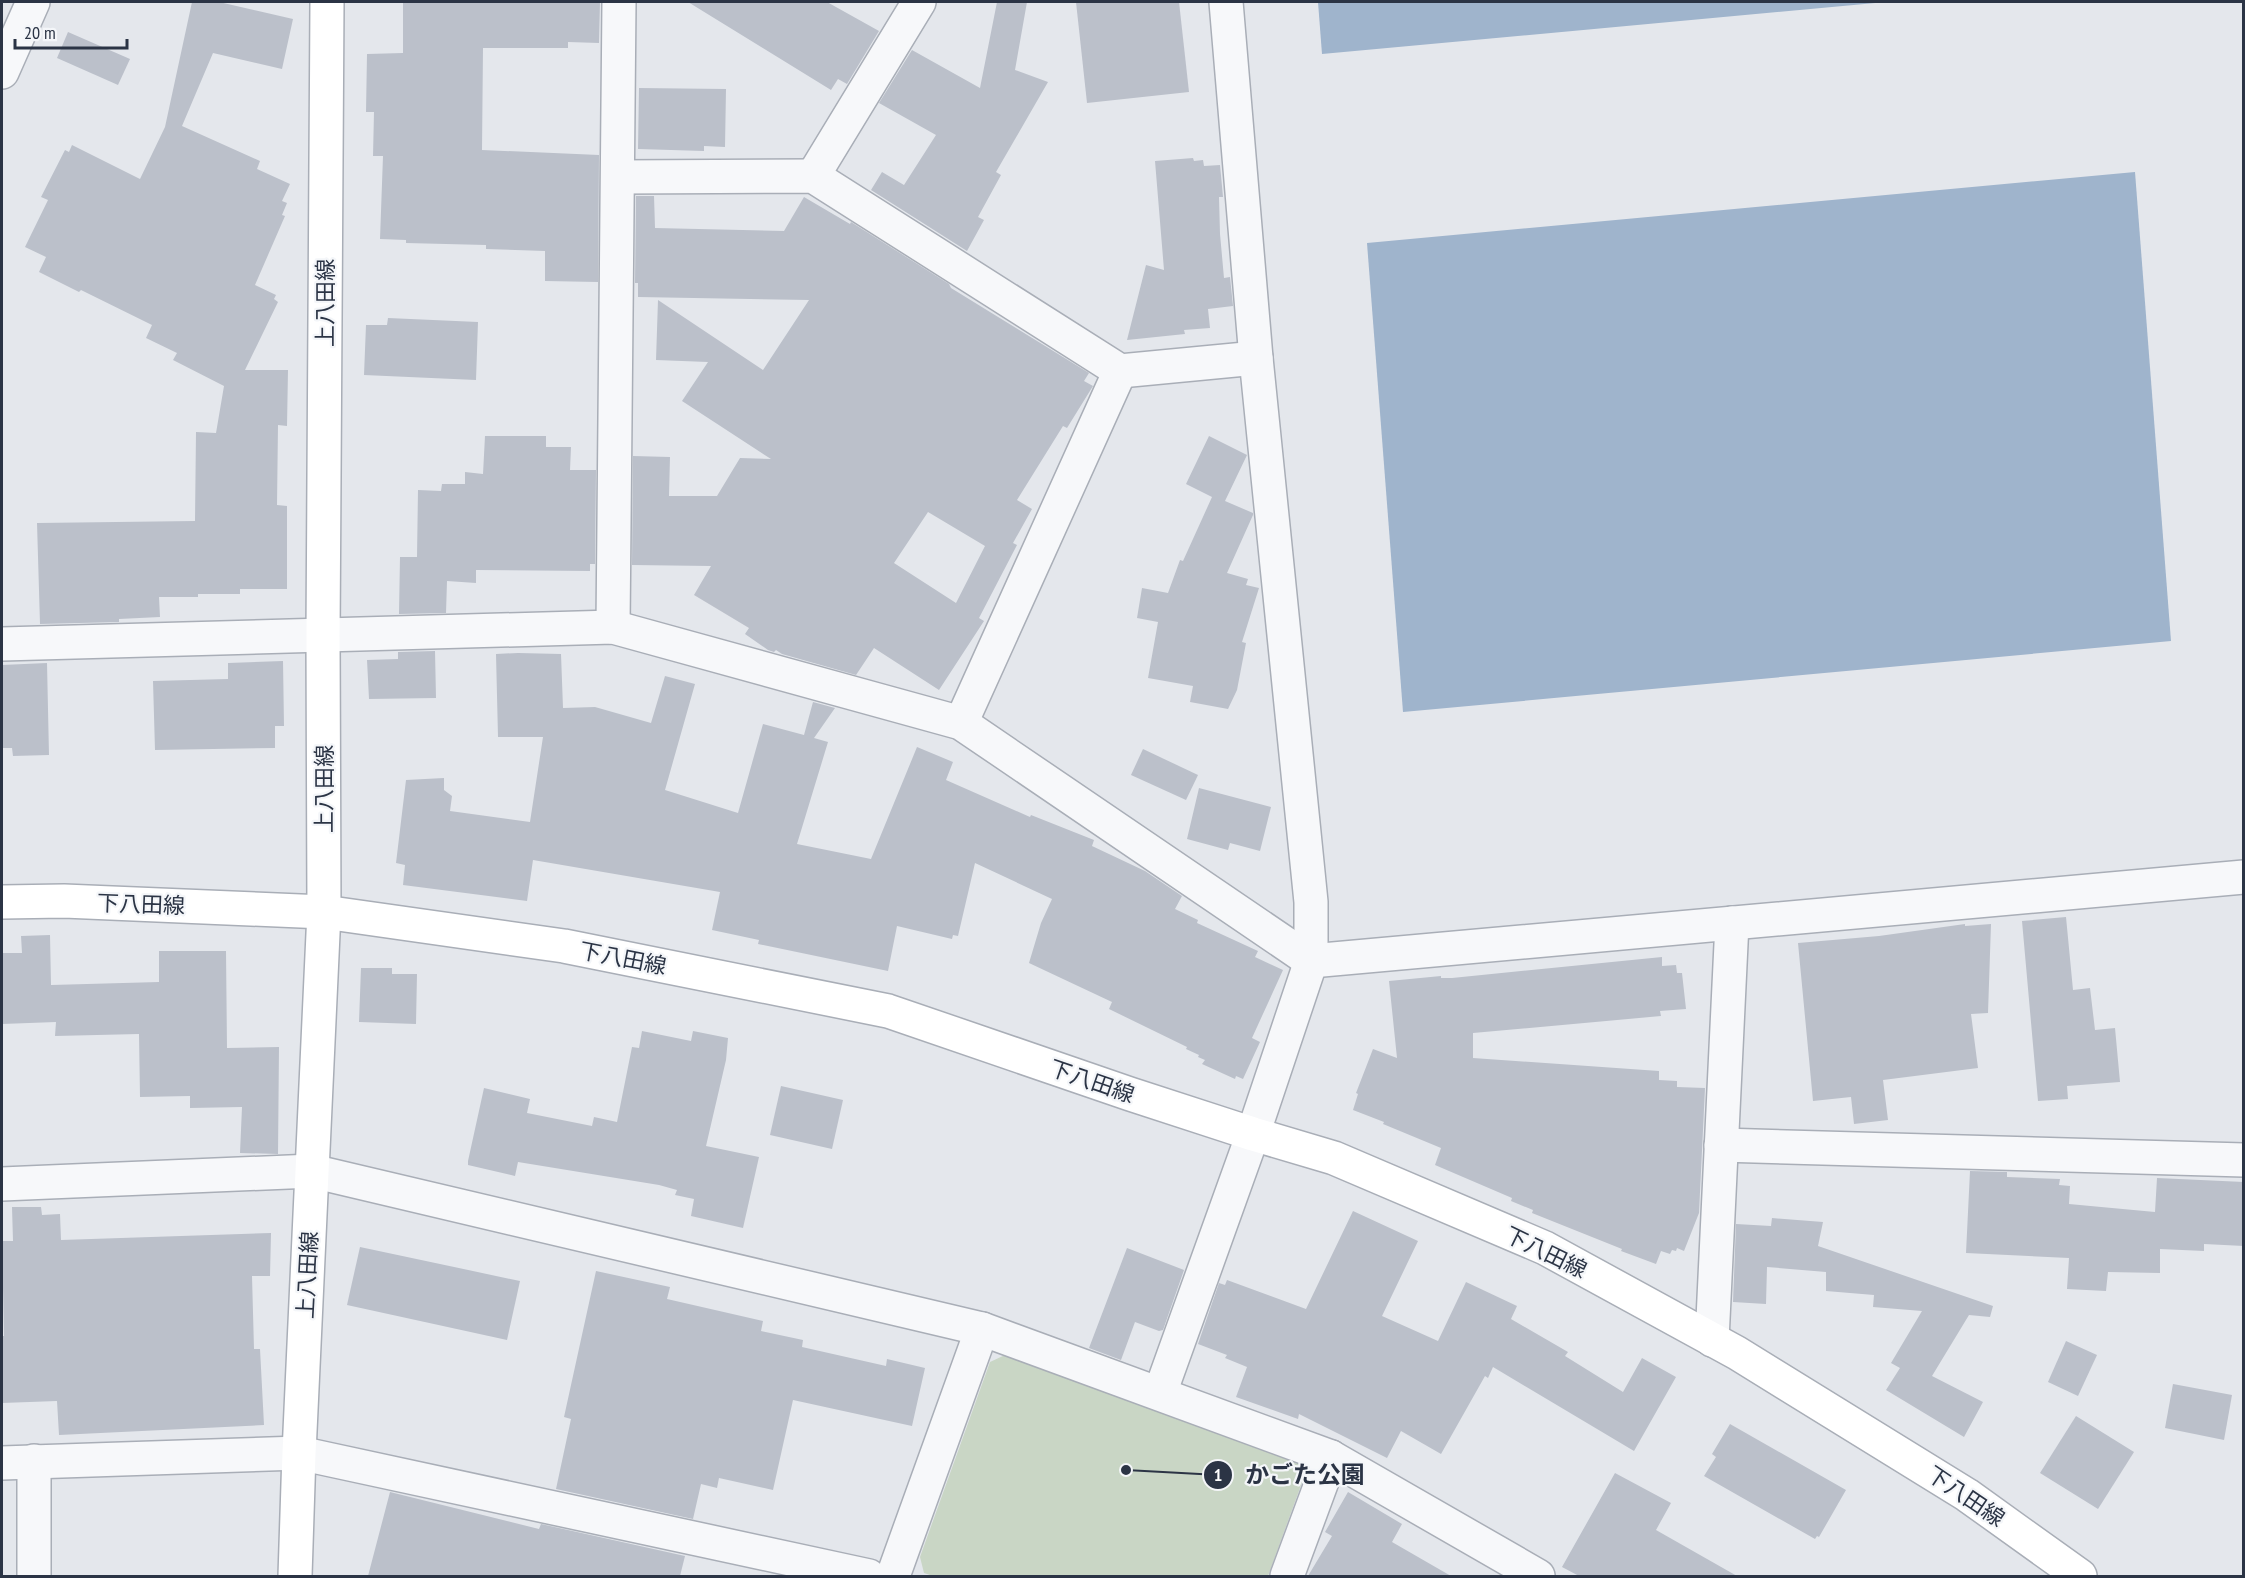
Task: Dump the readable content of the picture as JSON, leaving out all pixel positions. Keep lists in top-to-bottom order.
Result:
{
  "streets": {
    "street": ["上八田線", "下八田線"]
  },
  "crossings": [
    ["上八田線", "下八田線"]
  ],
  "places": ["かごた公園"],
  "scale_bar": "20 m"
}
